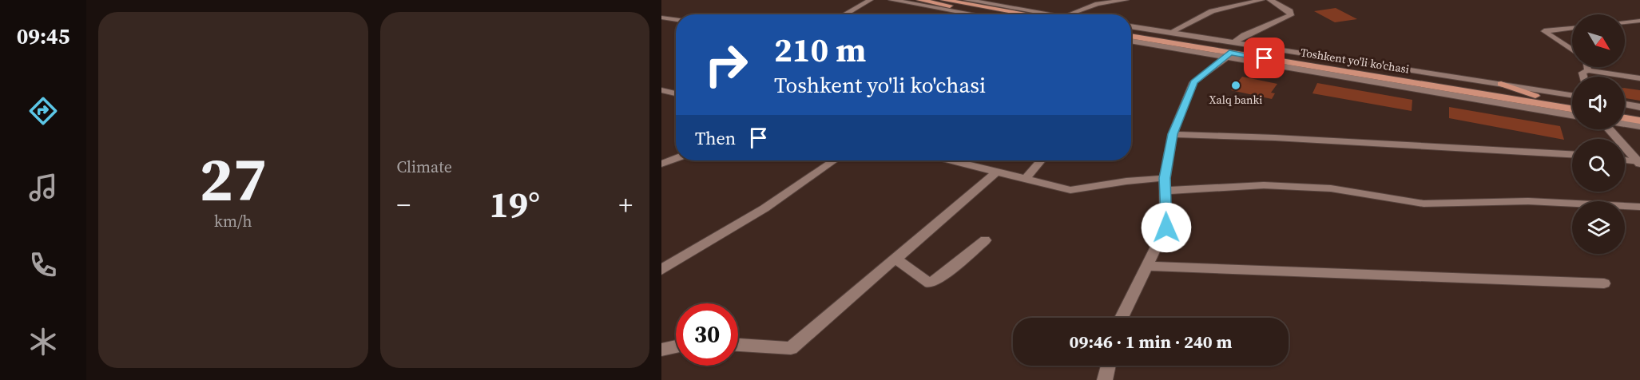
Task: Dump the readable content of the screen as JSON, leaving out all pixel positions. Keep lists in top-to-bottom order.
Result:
{
  "streets": {
    "main road": ["Toshkent yo'li ko'chasi"]
  },
  "places": ["Xalq banki"],
  "north": "bottom right",
  "page": {
    "tabs": "09:45",
    "tile": [
      ["27", "km/h"],
      "Climate"
    ],
    "turn": ["210 m", "Toshkent yo'li ko'chasi"],
    "then": "Then",
    "heat": ["−", "19°", "+"],
    "limit": "30",
    "trip": "09:46 · 1 min · 240 m"
  }
}
